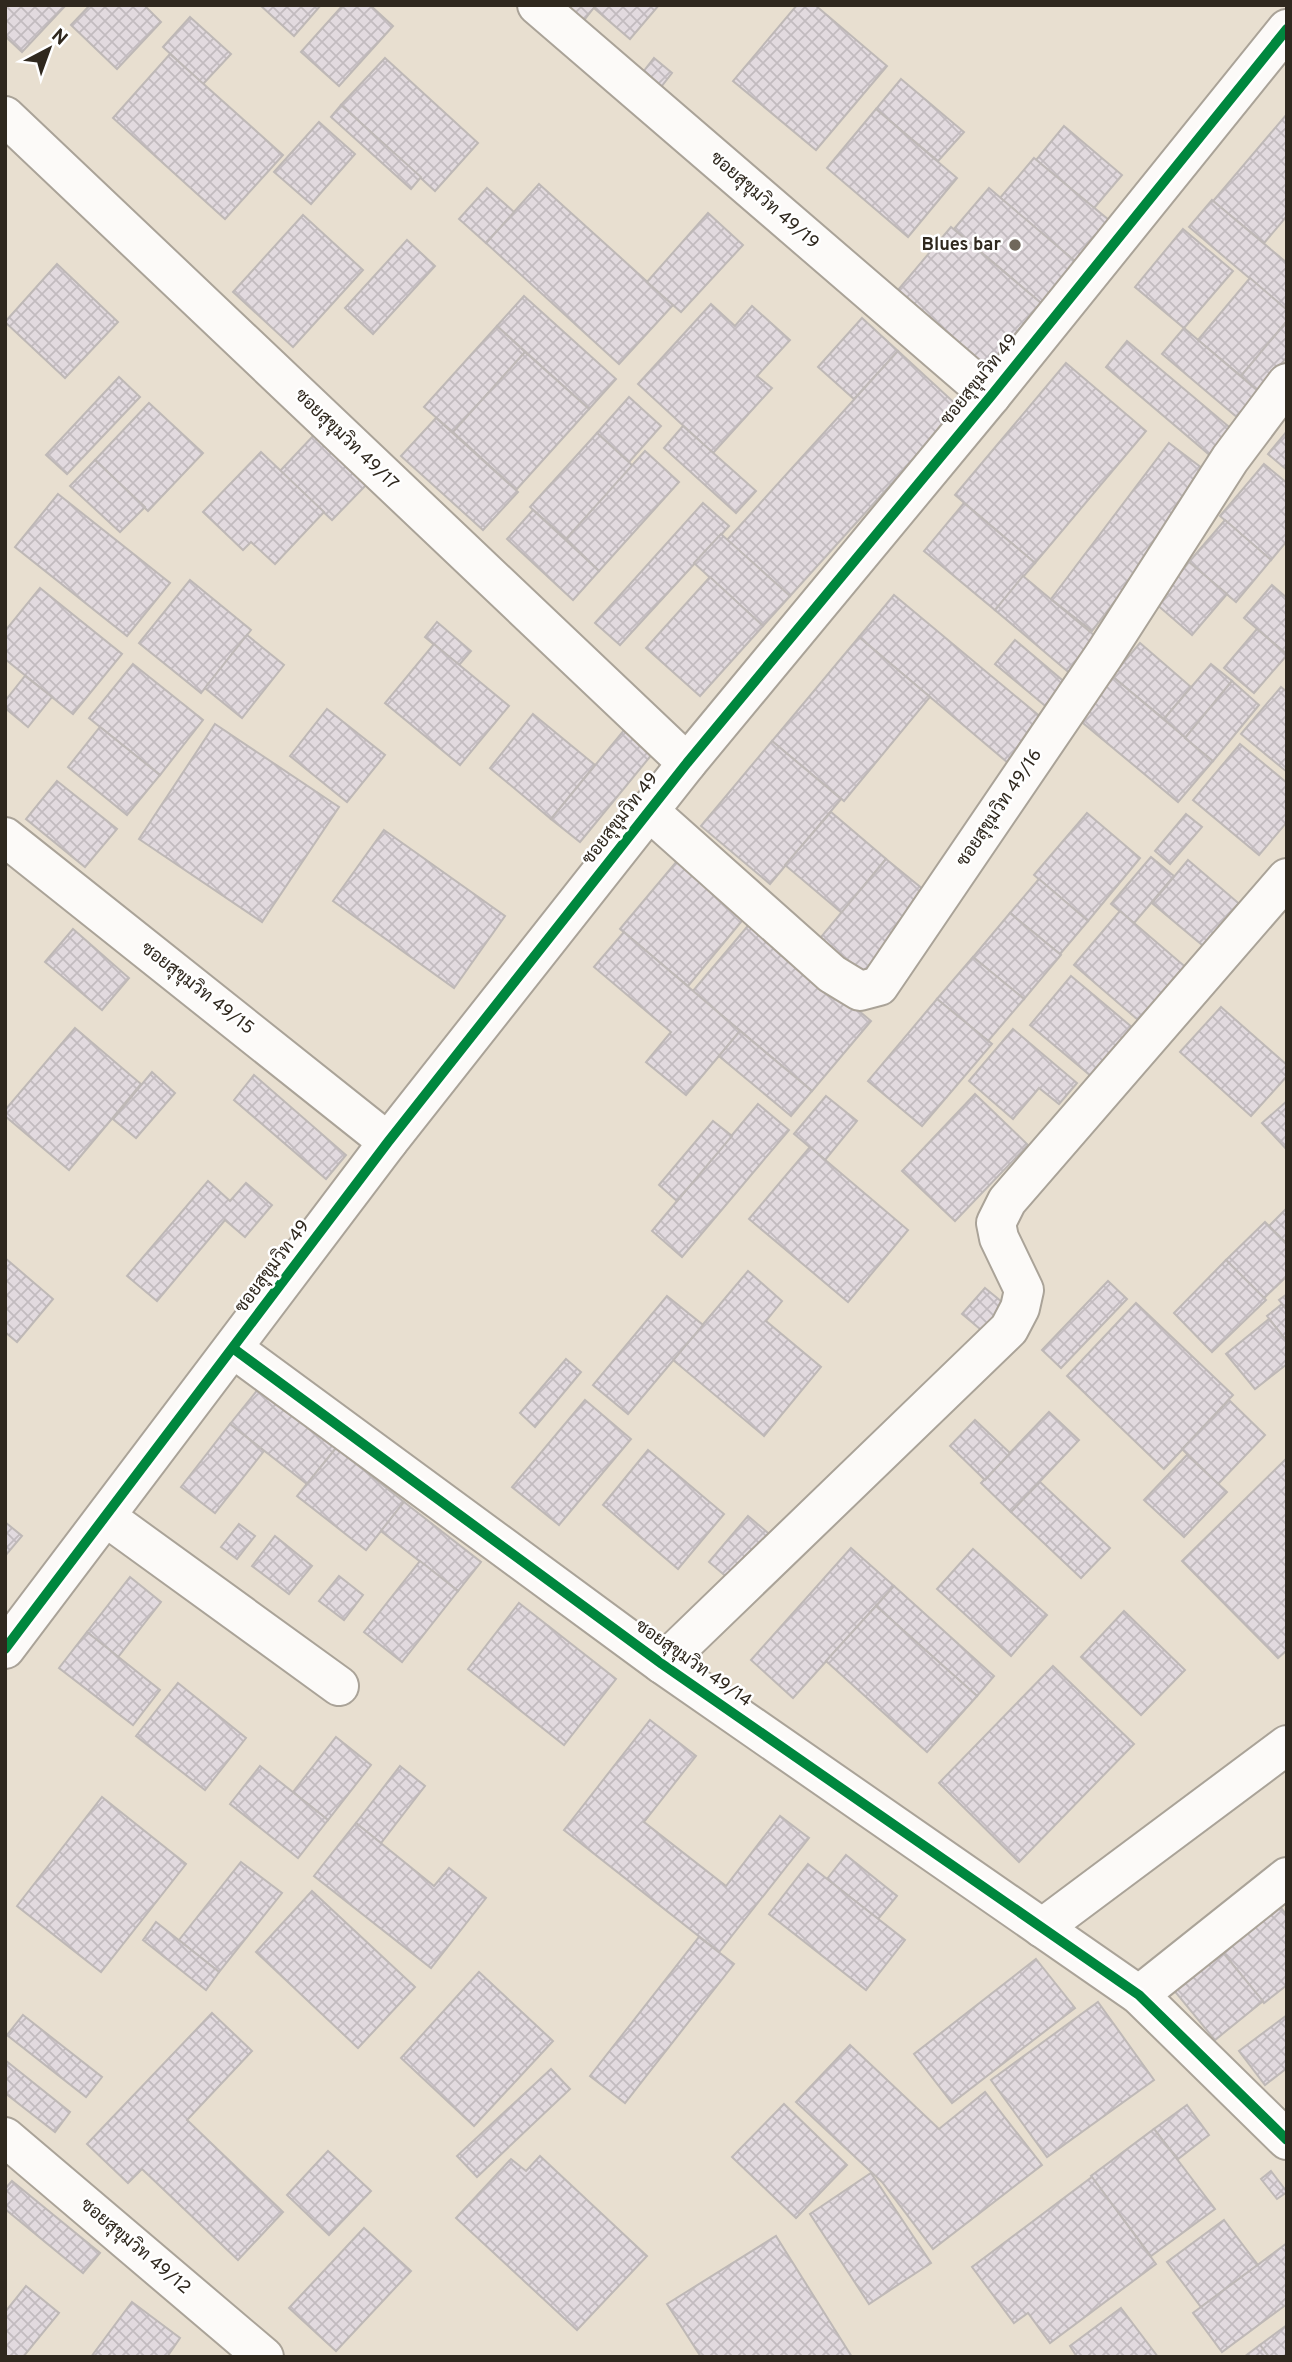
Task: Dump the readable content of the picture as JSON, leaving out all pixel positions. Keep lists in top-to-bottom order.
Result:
{
  "streets": {
    "street": [
      "ซอยสุขุมวิท 49/19",
      "ซอยสุขุมวิท 49",
      "ซอยสุขุมวิท 49/17",
      "ซอยสุขุมวิท 49/16",
      "ซอยสุขุมวิท 49/15",
      "ซอยสุขุมวิท 49/14",
      "ซอยสุขุมวิท 49/12"
    ]
  },
  "crossings": [
    ["ซอยสุขุมวิท 49/19", "ซอยสุขุมวิท 49"],
    ["ซอยสุขุมวิท 49", "ซอยสุขุมวิท 49/17"],
    ["ซอยสุขุมวิท 49", "ซอยสุขุมวิท 49/16"],
    ["ซอยสุขุมวิท 49", "ซอยสุขุมวิท 49/15"],
    ["ซอยสุขุมวิท 49", "ซอยสุขุมวิท 49/14"]
  ],
  "places": ["Blues bar"],
  "north": "top right"
}
